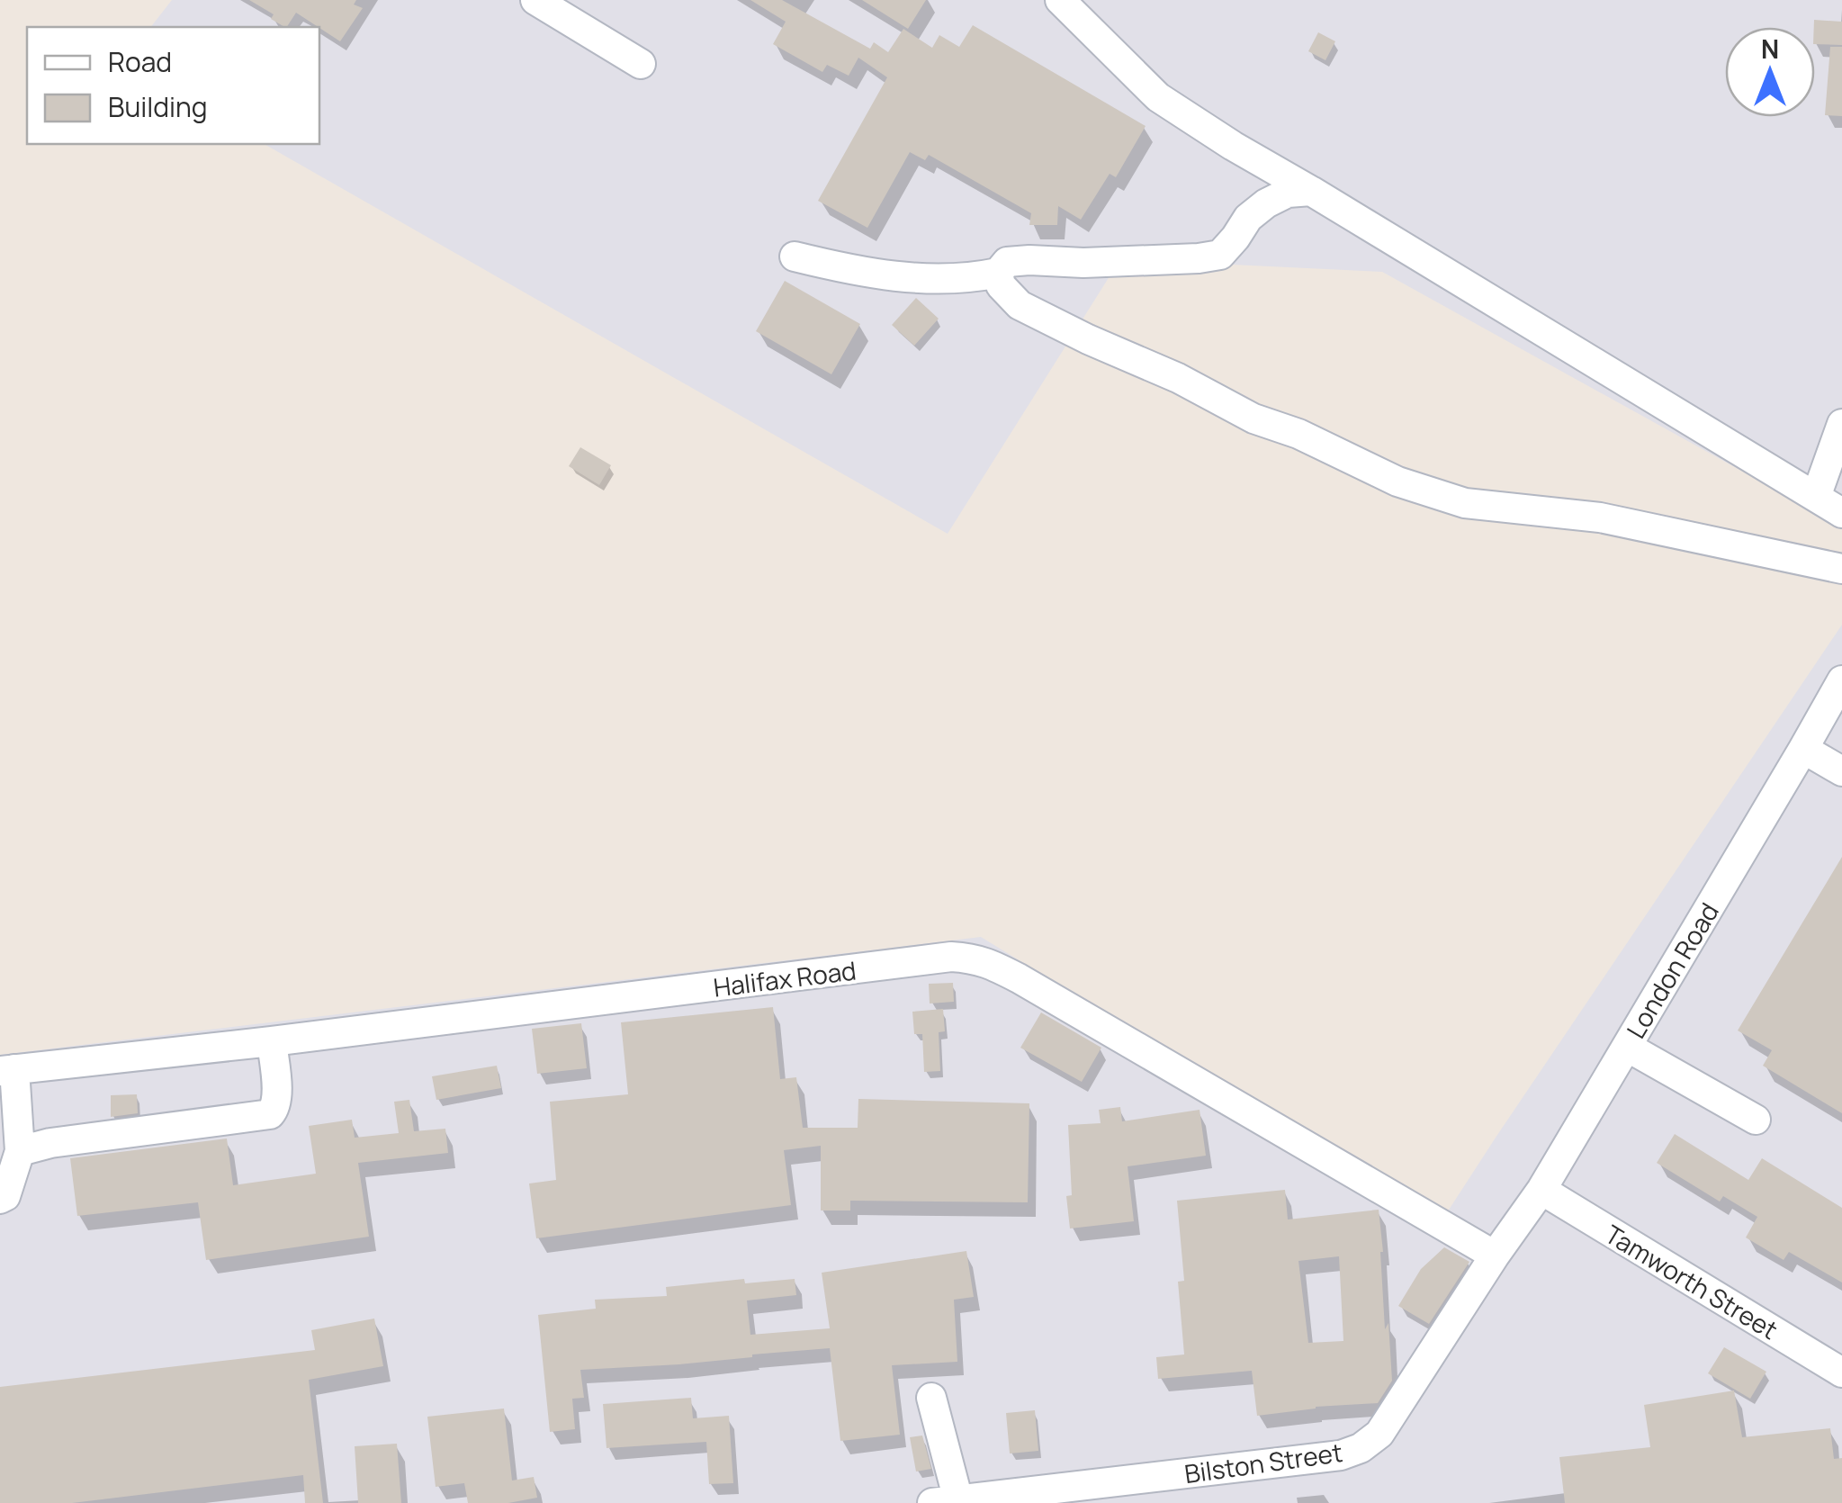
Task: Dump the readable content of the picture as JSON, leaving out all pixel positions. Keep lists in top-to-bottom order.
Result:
{
  "streets": {
    "street": [
      "London Road",
      "Halifax Road",
      "Tamworth Street",
      "Bilston Street"
    ]
  },
  "crossings": [
    ["London Road", "Halifax Road"],
    ["London Road", "Tamworth Street"],
    ["London Road", "Bilston Street"],
    ["Halifax Road", "Bilston Street"]
  ],
  "legend": ["Road", "Building"],
  "north": "top"
}
